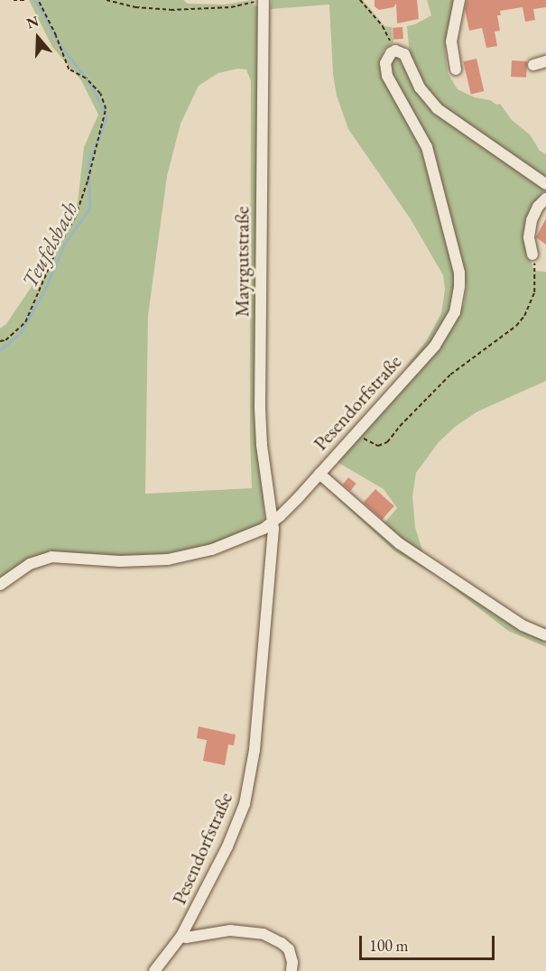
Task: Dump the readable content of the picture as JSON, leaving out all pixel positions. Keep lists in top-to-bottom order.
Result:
{
  "streets": {
    "street": ["Mayrgutstraße", "Pesendorfstraße"]
  },
  "crossings": [
    ["Mayrgutstraße", "Pesendorfstraße"]
  ],
  "water": ["Teufelsbach"],
  "scale_bar": "100 m",
  "north": "top"
}
